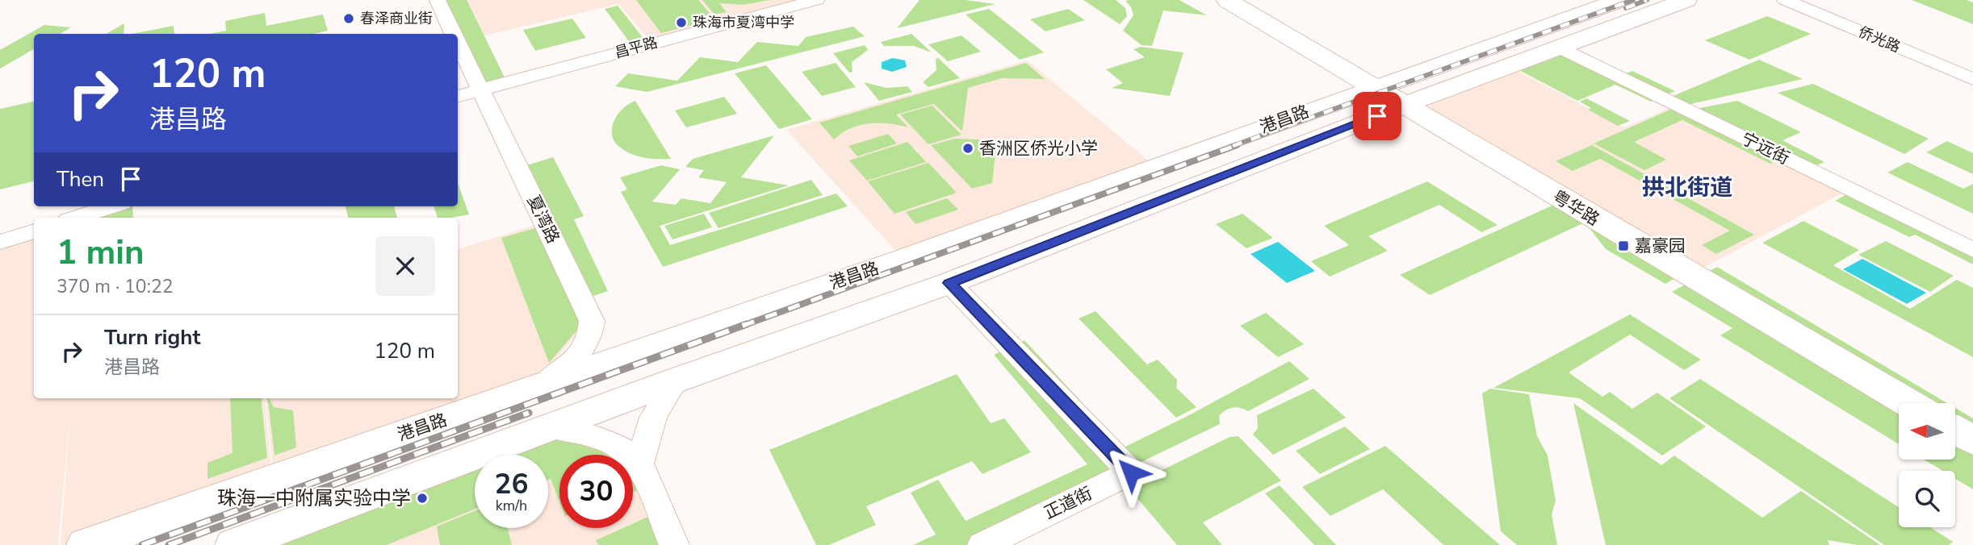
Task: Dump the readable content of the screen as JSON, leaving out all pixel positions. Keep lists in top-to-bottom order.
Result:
{
  "streets": {
    "main road": ["港昌路", "粤华路"],
    "street": [
      "侨光路",
      "昌平路",
      "宁远街",
      "夏湾路",
      "正道街"
    ]
  },
  "crossings": [
    ["昌平路", "夏湾路"],
    ["港昌路", "宁远街"],
    ["港昌路", "粤华路"],
    ["港昌路", "夏湾路"],
    ["港昌路", "正道街"]
  ],
  "districts": ["拱北街道"],
  "places": {
    "other": [
      "春泽商业街",
      "珠海市夏湾中学",
      "香洲区侨光小学",
      "珠海一中附属实验中学"
    ],
    "transit": ["嘉豪园"]
  },
  "north": "left",
  "page": {
    "turn": ["120 m", "港昌路"],
    "then": "Then",
    "heading": ["1 min", "370 m · 10:22"],
    "list": [
      {
        "name": "Turn right",
        "note": "港昌路",
        "value": "120 m"
      }
    ],
    "speed": "26 km/h",
    "limit": "30"
  }
}
